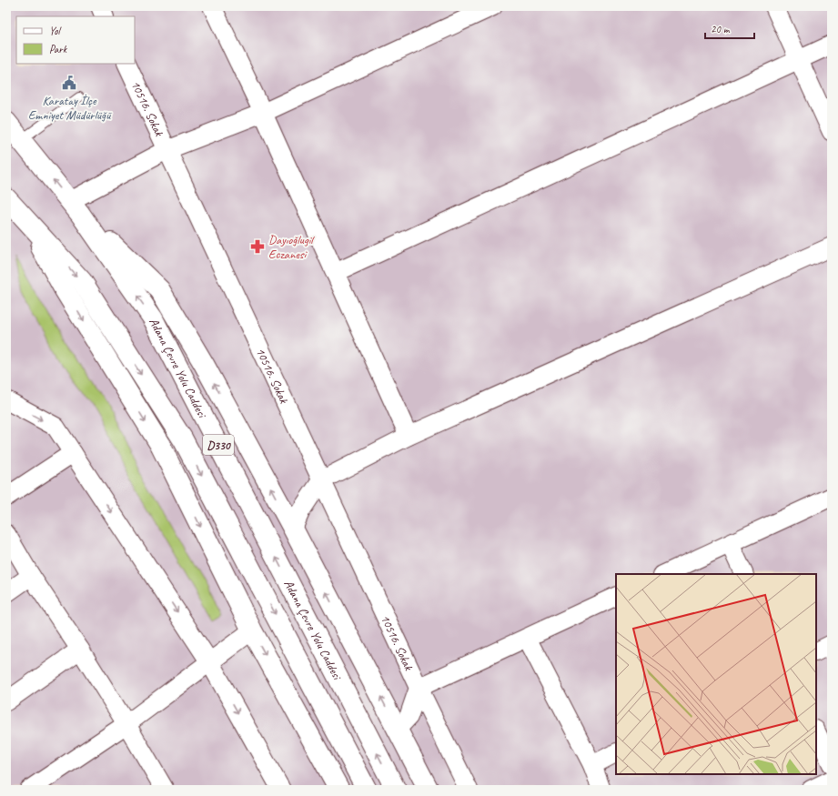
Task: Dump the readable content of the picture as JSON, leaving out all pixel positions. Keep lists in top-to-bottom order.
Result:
{
  "streets": {
    "highway": ["Adana Çevre Yolu Caddesi", "D330"],
    "street": ["10516. Sokak"]
  },
  "places": {
    "public building": ["Karatay İlçe Emniyet Müdürlüğü"],
    "pharmacy": ["Dayıoğlugil Eczanesi"]
  },
  "legend": ["Yol", "Park"],
  "scale_bar": "20 m"
}
